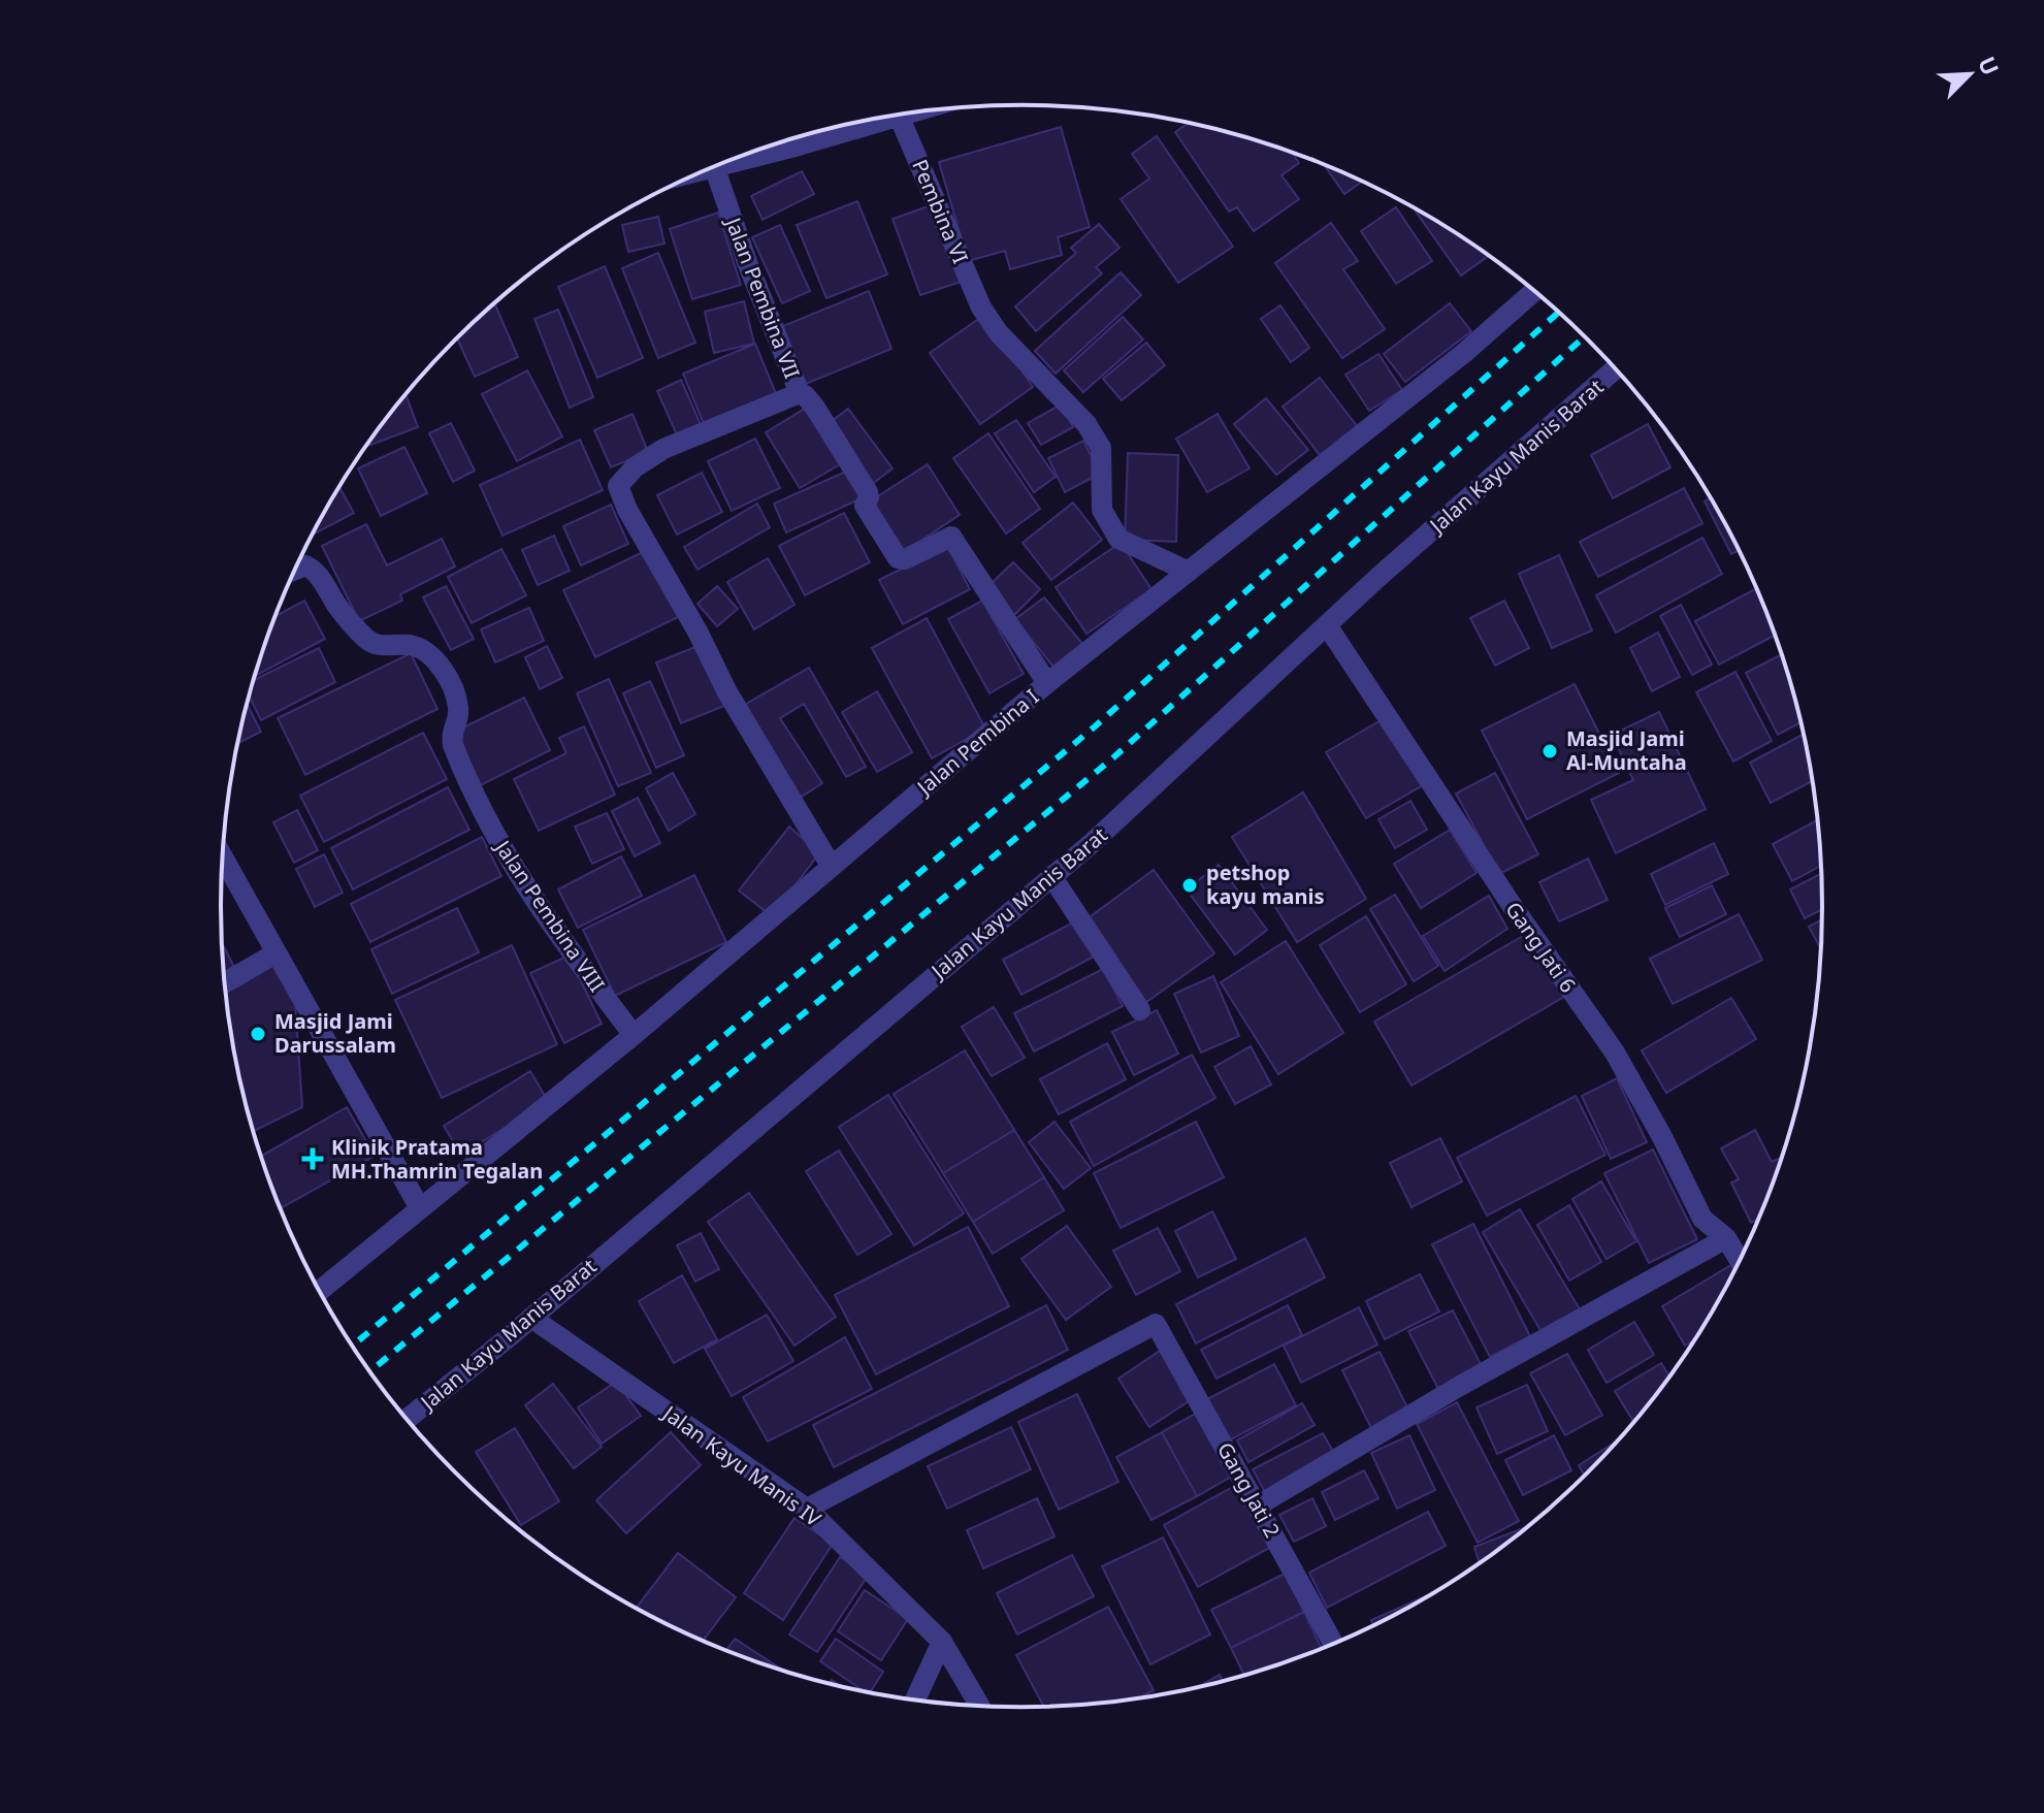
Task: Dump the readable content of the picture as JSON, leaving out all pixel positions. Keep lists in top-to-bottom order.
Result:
{
  "streets": {
    "street": [
      "Pembina VI",
      "Jalan Pembina VII",
      "Jalan Kayu Manis Barat",
      "Jalan Pembina I",
      "Jalan Pembina VIII",
      "Gang Jati 6",
      "Jalan Kayu Manis IV",
      "Gang Jati 2"
    ]
  },
  "crossings": [
    ["Pembina VI", "Jalan Pembina I"],
    ["Jalan Pembina VII", "Jalan Pembina I"],
    ["Jalan Kayu Manis Barat", "Gang Jati 6"],
    ["Jalan Kayu Manis Barat", "Jalan Kayu Manis IV"],
    ["Jalan Pembina I", "Jalan Pembina VIII"],
    ["Jalan Kayu Manis IV", "Gang Jati 2"]
  ],
  "places": {
    "other": ["Masjid Jami Al-Muntaha", "petshop kayu manis", "Masjid Jami Darussalam"],
    "health": ["Klinik Pratama MH.Thamrin Tegalan"]
  },
  "north": "top right"
}
